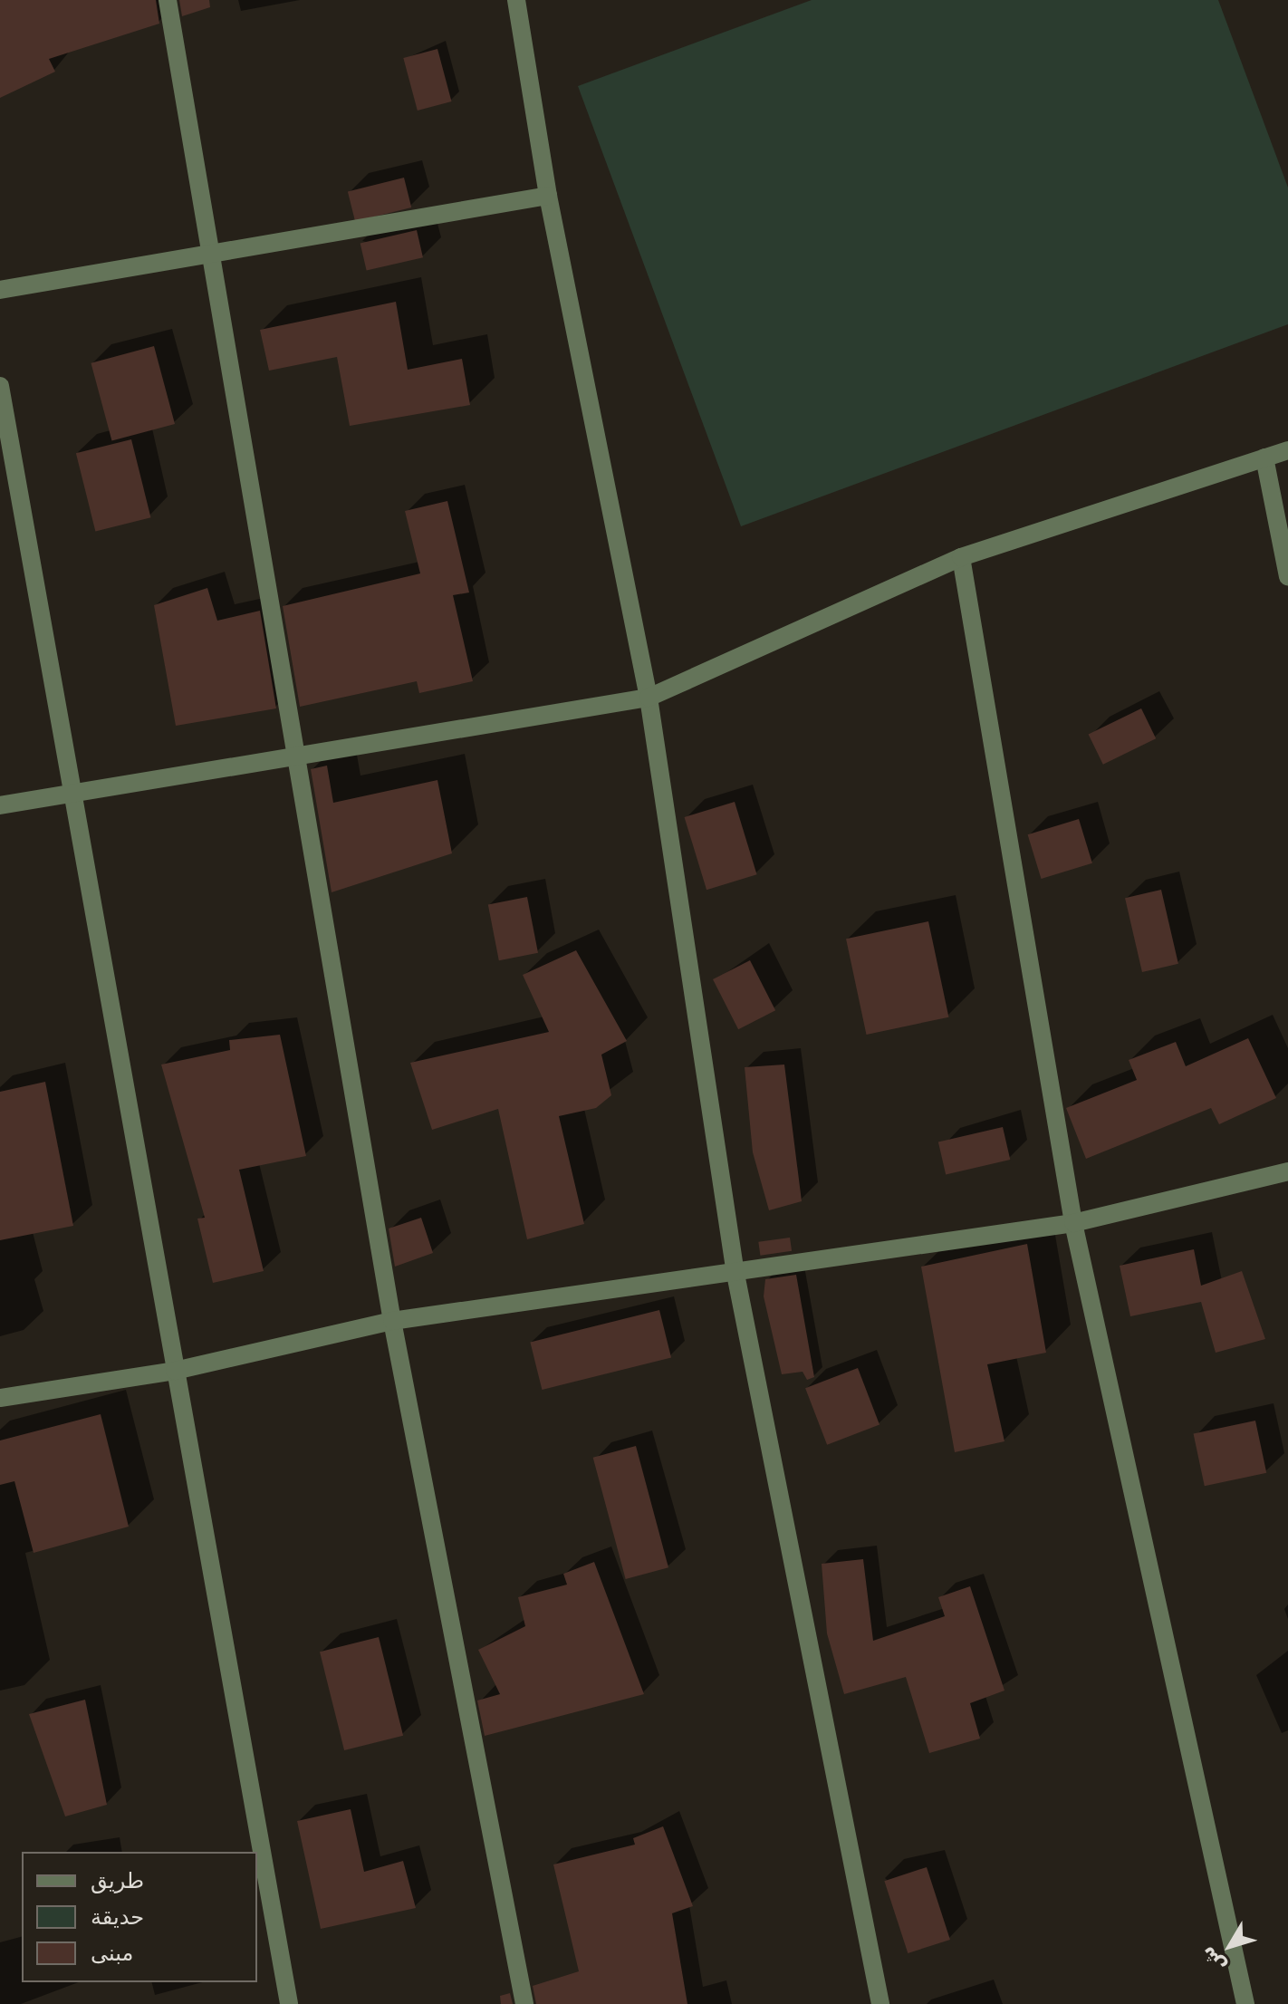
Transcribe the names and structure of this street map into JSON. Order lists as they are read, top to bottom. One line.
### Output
{"legend":["طريق","حديقة","مبنى"],"north":"bottom left"}
